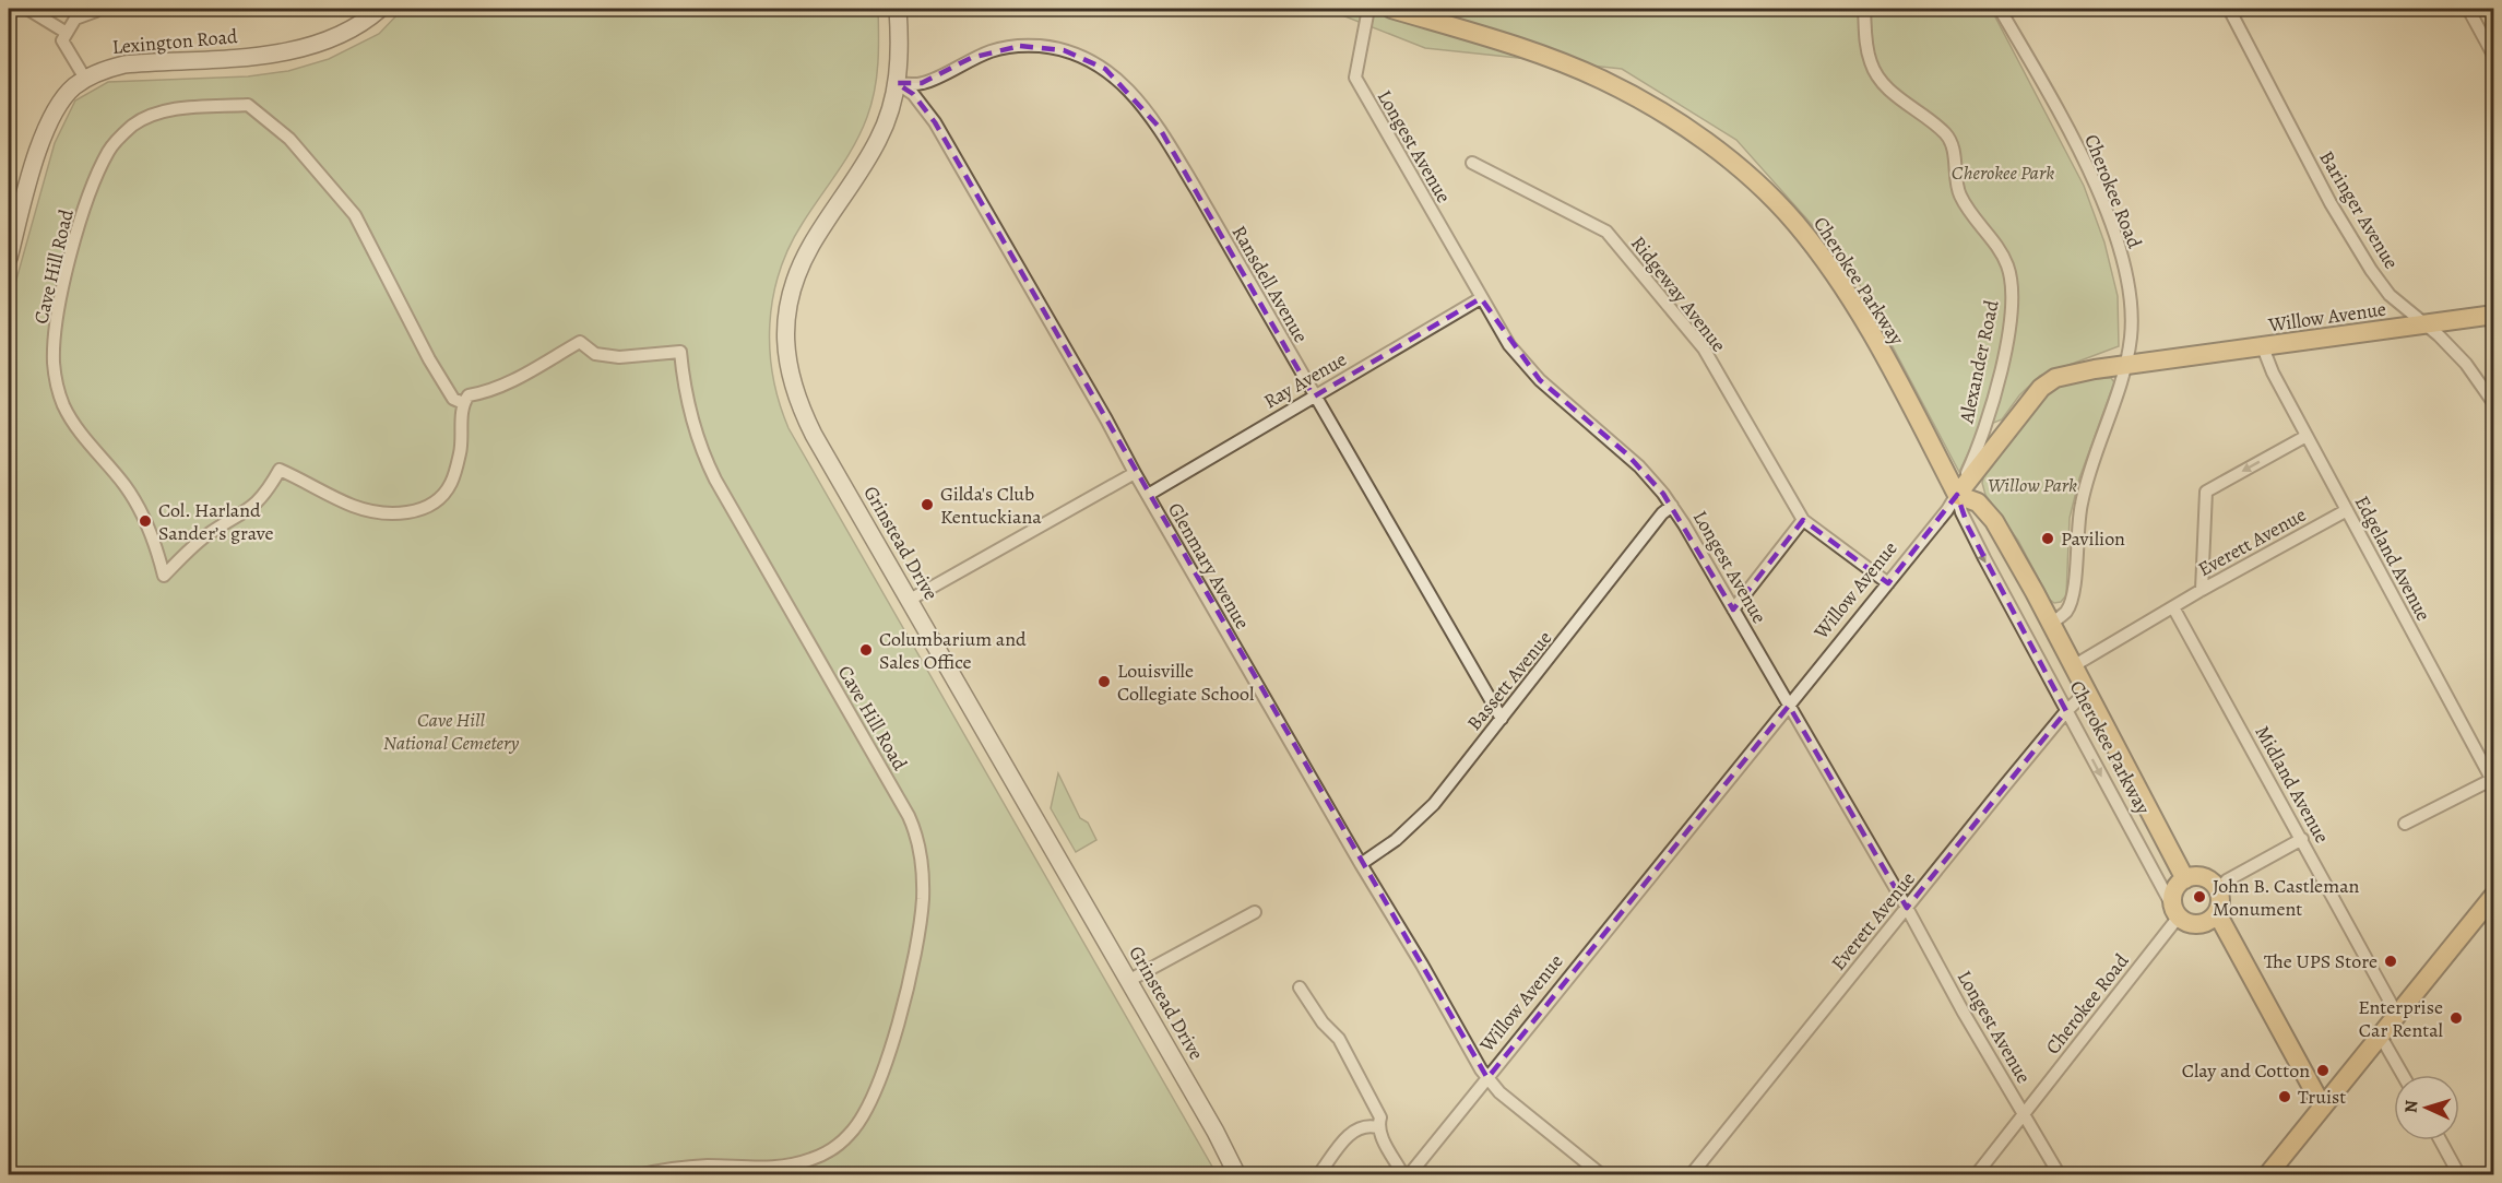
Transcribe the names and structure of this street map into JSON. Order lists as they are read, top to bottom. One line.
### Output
{"streets":{"main road":["Lexington Road","Cherokee Parkway","Willow Avenue","Grinstead Drive"],"street":["Longest Avenue","Cherokee Road","Baringer Avenue","Cave Hill Road","Ransdell Avenue","Ridgeway Avenue","Alexander Road","Ray Avenue","Everett Avenue","Edgeland Avenue","Glenmary Avenue","Bassett Avenue","Midland Avenue"]},"crossings":[["Longest Avenue","Cherokee Road"],["Longest Avenue","Willow Avenue"],["Longest Avenue","Ray Avenue"],["Longest Avenue","Everett Avenue"],["Longest Avenue","Bassett Avenue"],["Cherokee Road","Cherokee Parkway"],["Cherokee Road","Willow Avenue"],["Baringer Avenue","Willow Avenue"],["Cherokee Parkway","Willow Avenue"],["Cherokee Parkway","Alexander Road"],["Cherokee Parkway","Everett Avenue"],["Ransdell Avenue","Ray Avenue"],["Ransdell Avenue","Grinstead Drive"],["Ransdell Avenue","Glenmary Avenue"],["Ransdell Avenue","Bassett Avenue"],["Ridgeway Avenue","Willow Avenue"],["Willow Avenue","Alexander Road"],["Willow Avenue","Edgeland Avenue"],["Willow Avenue","Glenmary Avenue"],["Ray Avenue","Glenmary Avenue"],["Everett Avenue","Edgeland Avenue"],["Everett Avenue","Midland Avenue"],["Grinstead Drive","Glenmary Avenue"],["Glenmary Avenue","Bassett Avenue"]],"parks":["Cherokee Park","Willow Park","Cave Hill National Cemetery"],"places":["Gilda's Club Kentuckiana","Col. Harland Sander’s grave","Pavilion","Columbarium and Sales Office","Louisville Collegiate School","John B. Castleman Monument","The UPS Store","Enterprise Car Rental","Clay and Cotton","Truist"],"north":"left"}
